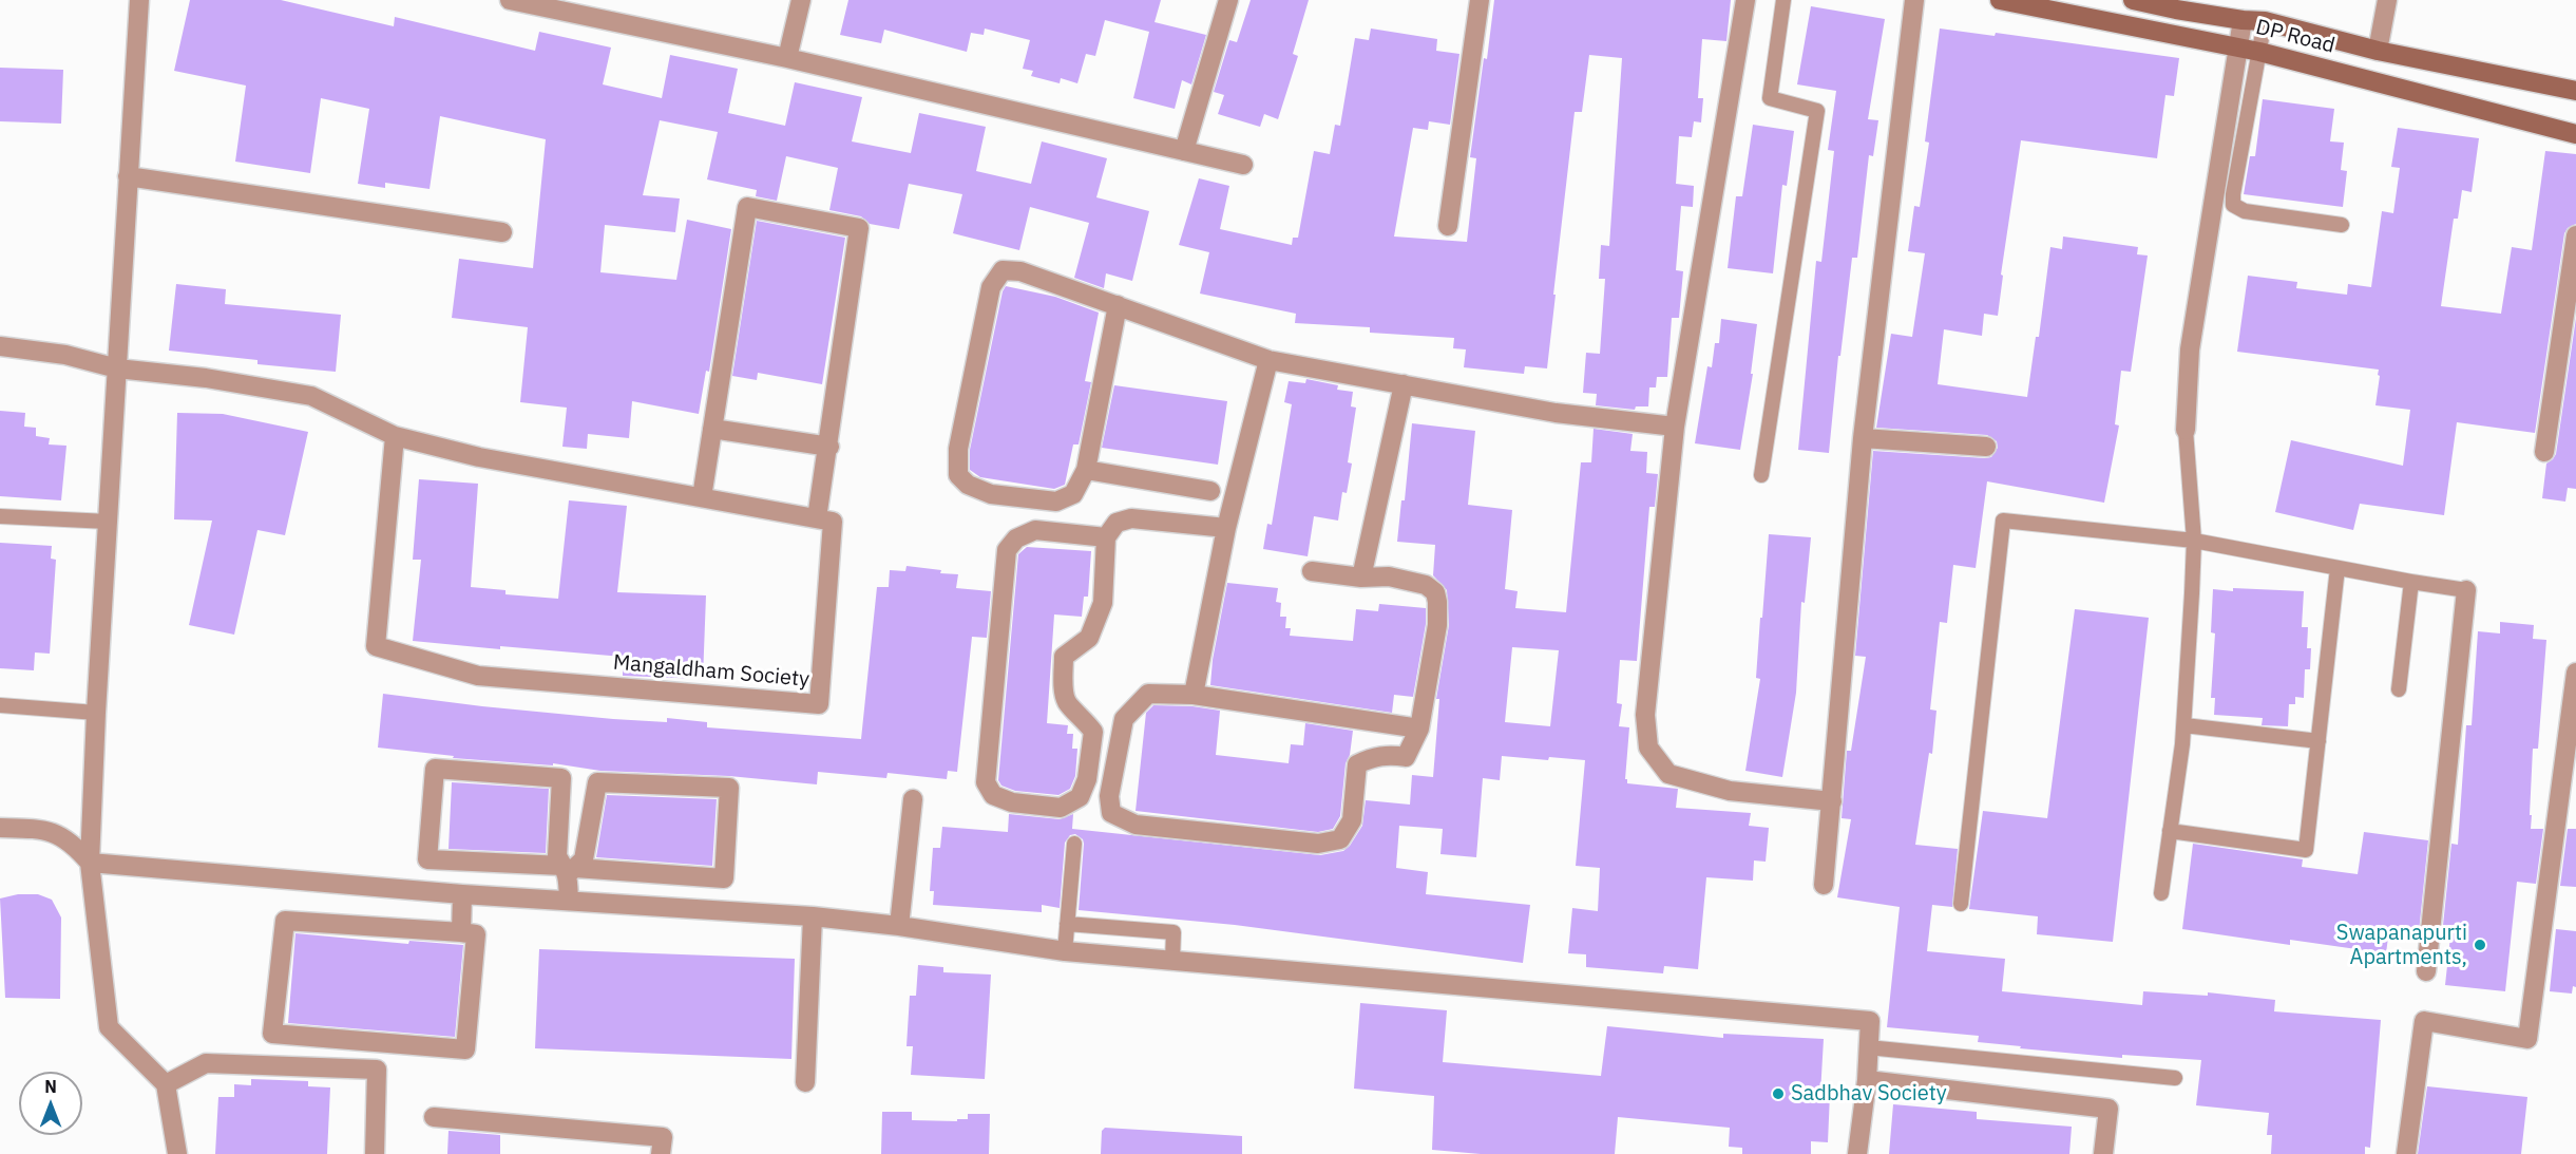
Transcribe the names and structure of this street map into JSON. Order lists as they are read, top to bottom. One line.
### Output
{"streets":{"main road":["DP Road"],"street":["Mangaldham Society"]},"places":["Swapanapurti Apartments,","Sadbhav Society"],"north":"top"}
